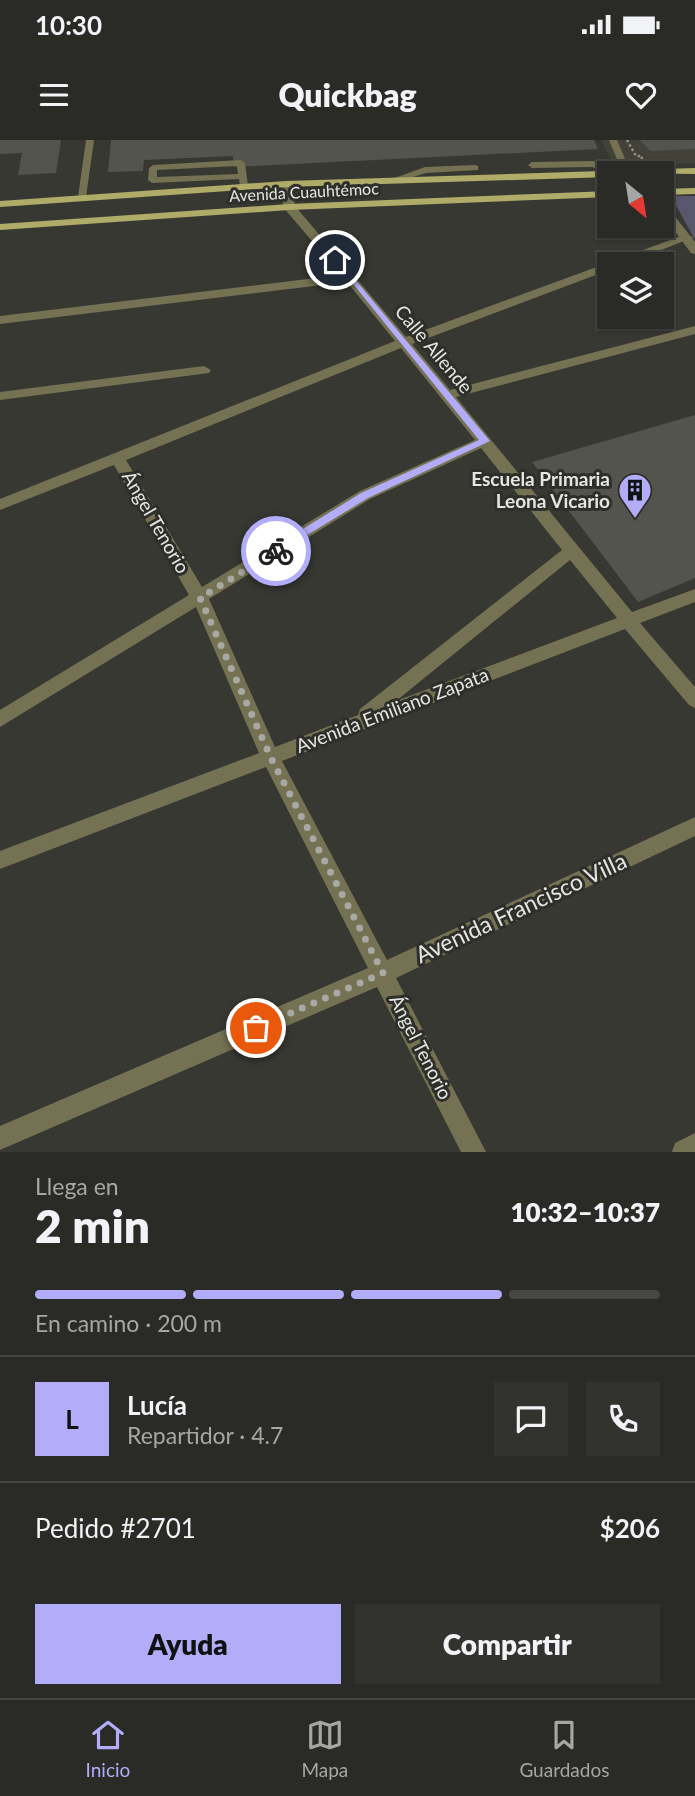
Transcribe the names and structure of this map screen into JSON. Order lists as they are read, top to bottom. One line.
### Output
{"streets":{"main road":["Avenida Cuauhtémoc"],"street":["Calle Allende","Ángel Tenorio","Avenida Emiliano Zapata","Avenida Francisco Villa"]},"crossings":[["Avenida Cuauhtémoc","Calle Allende"],["Calle Allende","Avenida Emiliano Zapata"],["Ángel Tenorio","Avenida Emiliano Zapata"],["Ángel Tenorio","Avenida Francisco Villa"]],"places":{"building":["Escuela Primaria Leona Vicario"]},"north":"bottom right","page":{"status":"10:30","header":"Quickbag","heading":["2 min","Llega en","10:32–10:37"],"panel":["Lucía","Repartidor · 4.7","Pedido #2701","$206"],"bar":"En camino · 200 m","round":"L","buttons":["Ayuda","Compartir"],"tabs":["Inicio","Mapa","Guardados"]}}
